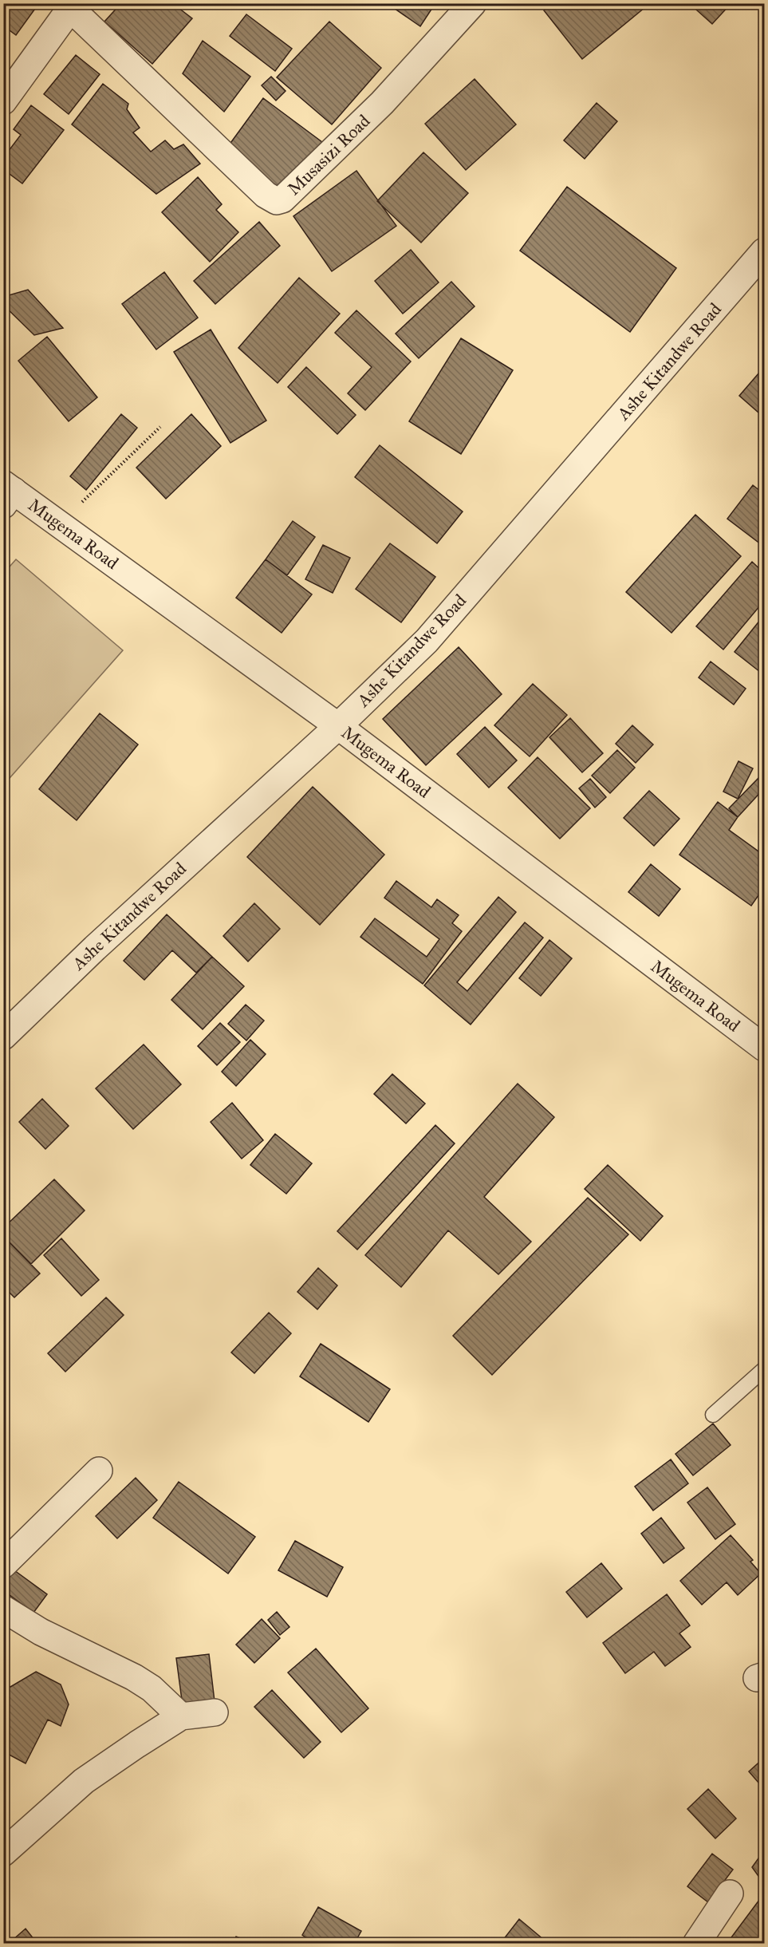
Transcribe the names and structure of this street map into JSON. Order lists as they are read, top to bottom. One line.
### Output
{"streets":{"street":["Musasizi Road","Ashe Kitandwe Road","Mugema Road"]},"crossings":[["Ashe Kitandwe Road","Mugema Road"]]}
